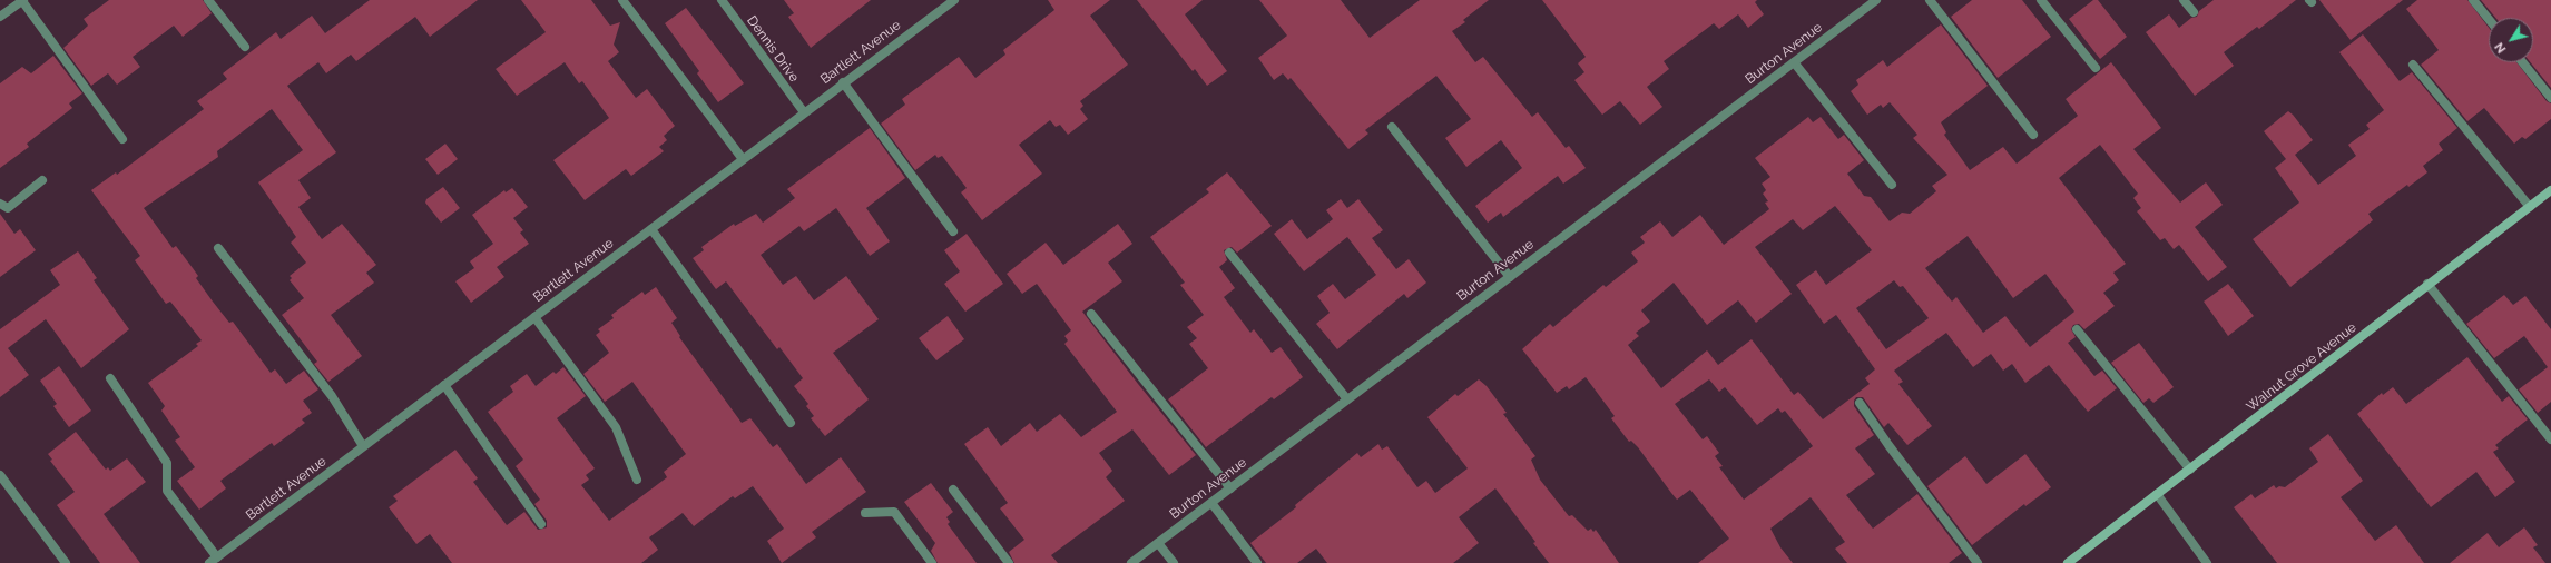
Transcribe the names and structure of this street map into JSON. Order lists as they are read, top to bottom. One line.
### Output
{"streets":{"main road":["Walnut Grove Avenue"],"street":["Dennis Drive","Bartlett Avenue","Burton Avenue"]},"crossings":[["Dennis Drive","Bartlett Avenue"]],"north":"bottom left"}
